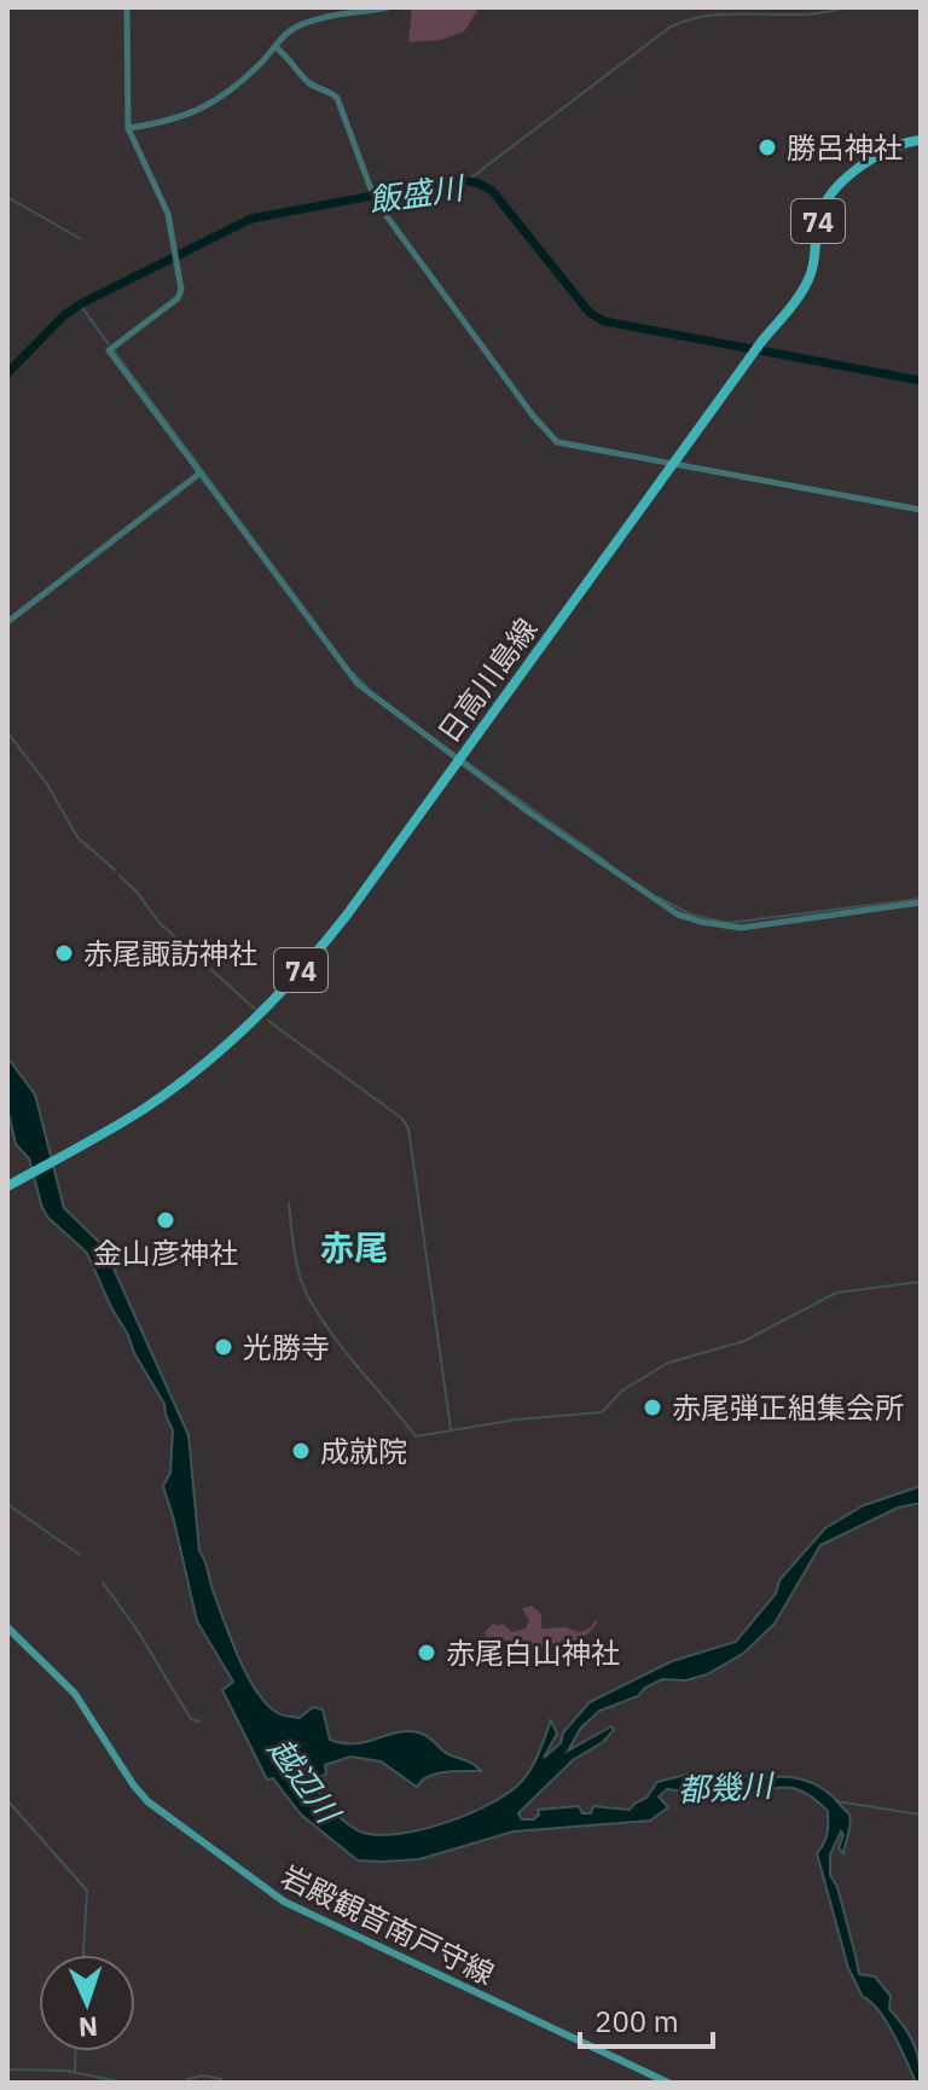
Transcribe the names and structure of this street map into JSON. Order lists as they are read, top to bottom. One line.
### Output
{"streets":{"main road":["74","日高川島線","岩殿観音南戸守線"]},"districts":["赤尾"],"water":["飯盛川","越辺川","都幾川"],"places":["勝呂神社","赤尾諏訪神社","金山彦神社","光勝寺","赤尾弾正組集会所","成就院","赤尾白山神社"],"scale_bar":"200 m","north":"bottom"}
